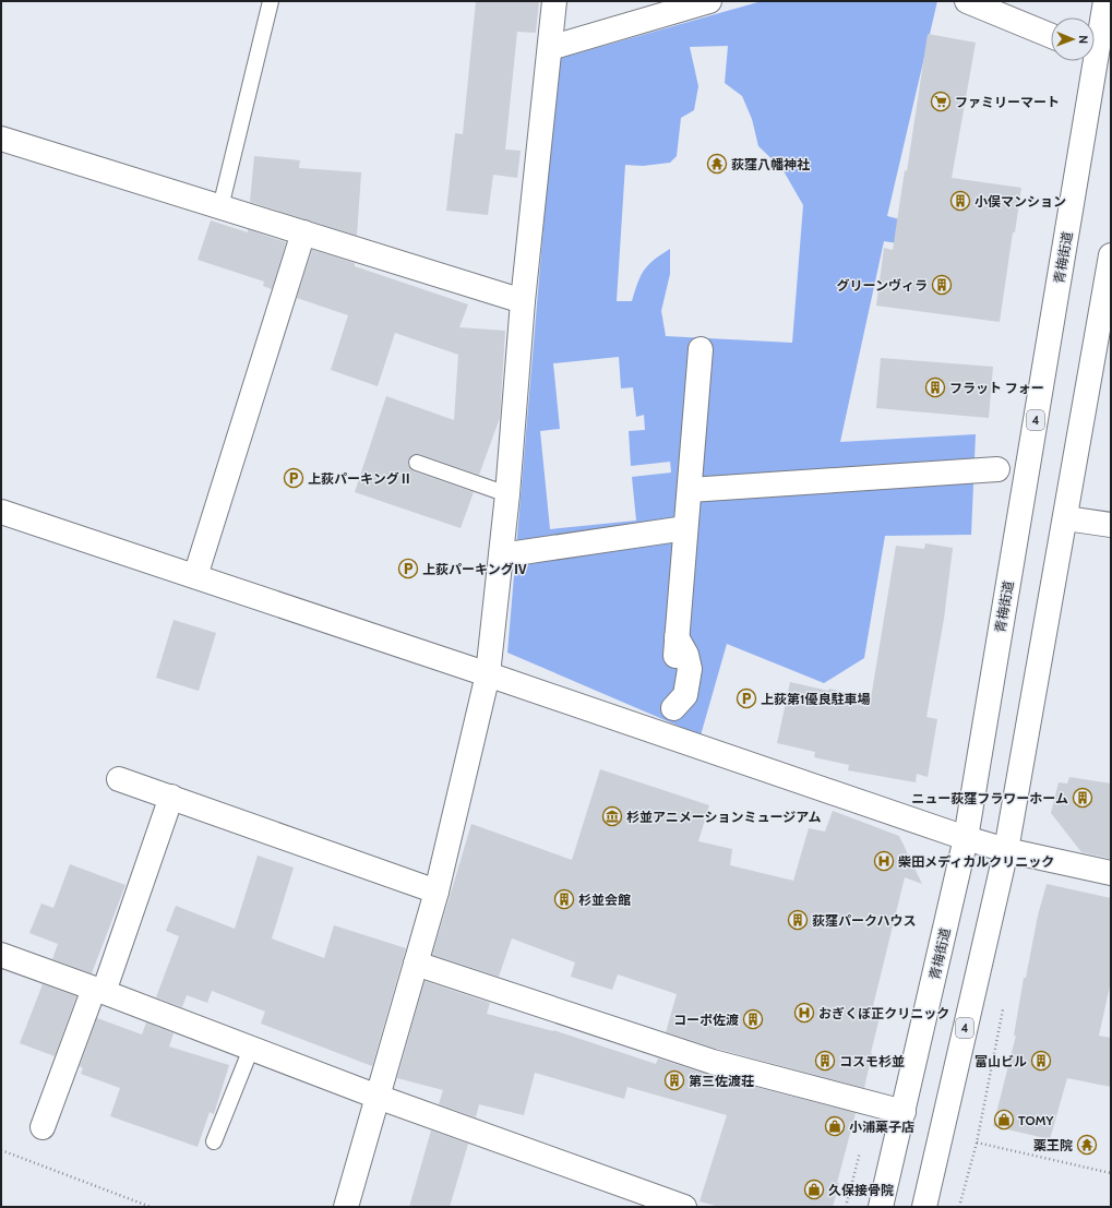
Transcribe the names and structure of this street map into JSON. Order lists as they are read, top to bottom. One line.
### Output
{"streets":{"street":["青梅街道","4"]},"places":{"supermarket":["ファミリーマート"],"temple":["荻窪八幡神社","薬王院"],"building":["小俣マンション","グリーンヴィラ","フラット フォー","ニュー荻窪フラワーホーム","杉並会館","荻窪パークハウス","コーポ佐渡","コスモ杉並","富山ビル","第三佐渡荘"],"parking":["上荻パーキングⅡ","上荻パーキングⅣ","上荻第1優良駐車場"],"museum":["杉並アニメーションミュージアム"],"hospital":["柴田メディカルクリニック","おぎくぼ正クリニック"],"shop":["TOMY","小浦菓子店","久保接骨院"]},"north":"right"}
